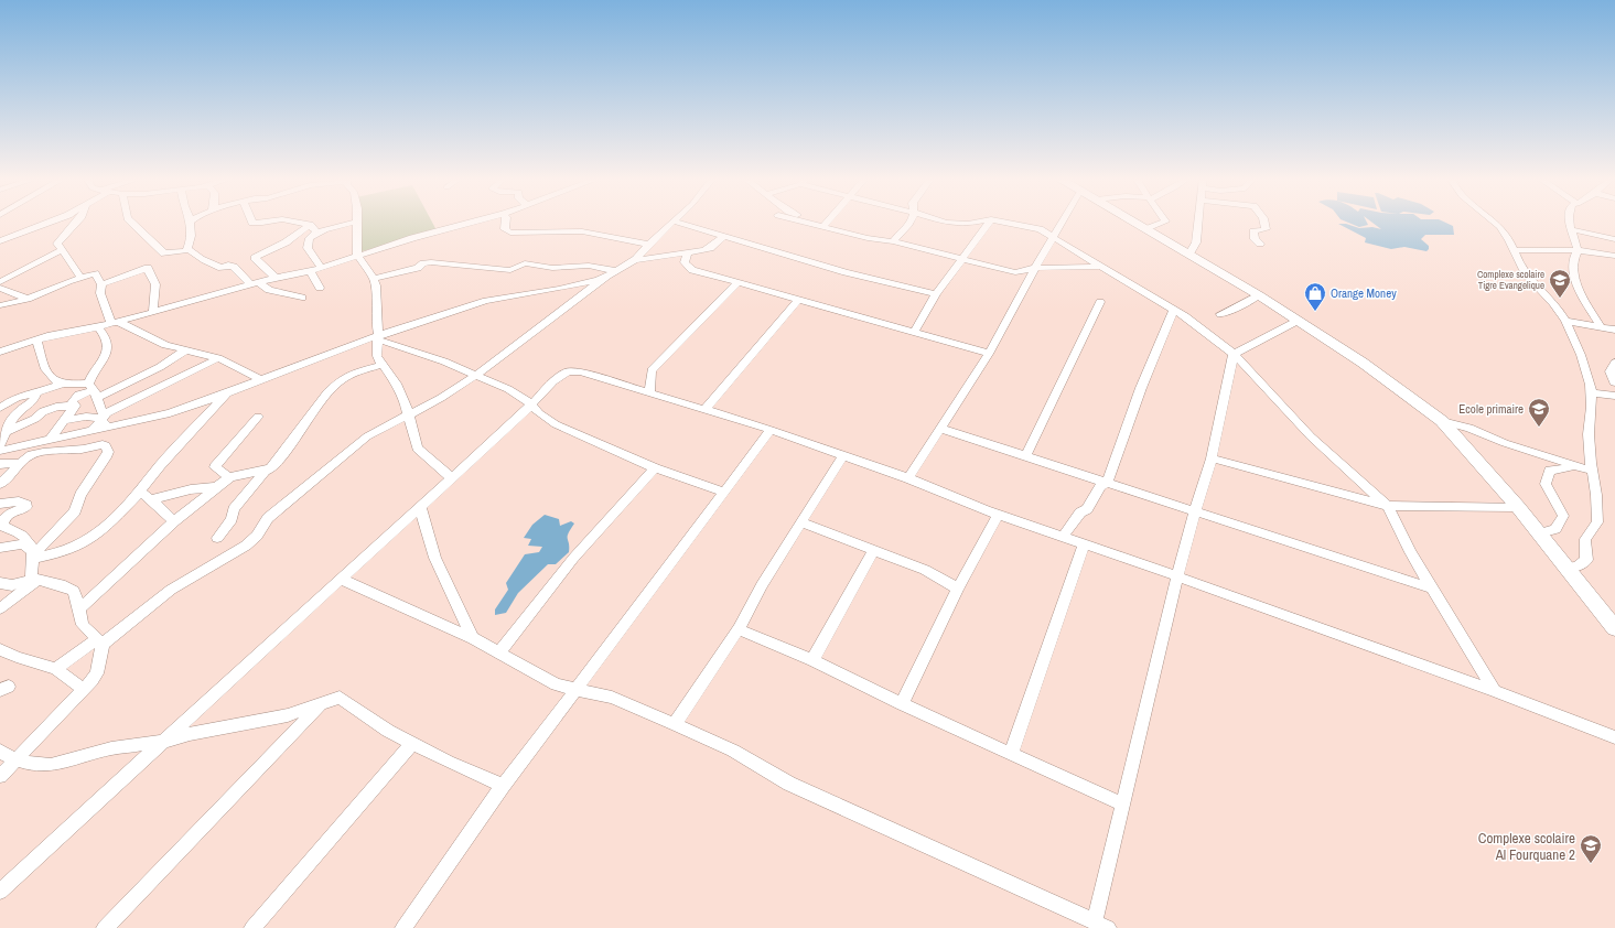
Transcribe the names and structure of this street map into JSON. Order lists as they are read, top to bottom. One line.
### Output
{"places":{"school or university":["Complexe scolaire Tigre Evangelique","Ecole primaire","Complexe scolaire Al Fourquane 2"],"shop":["Orange Money"]}}
